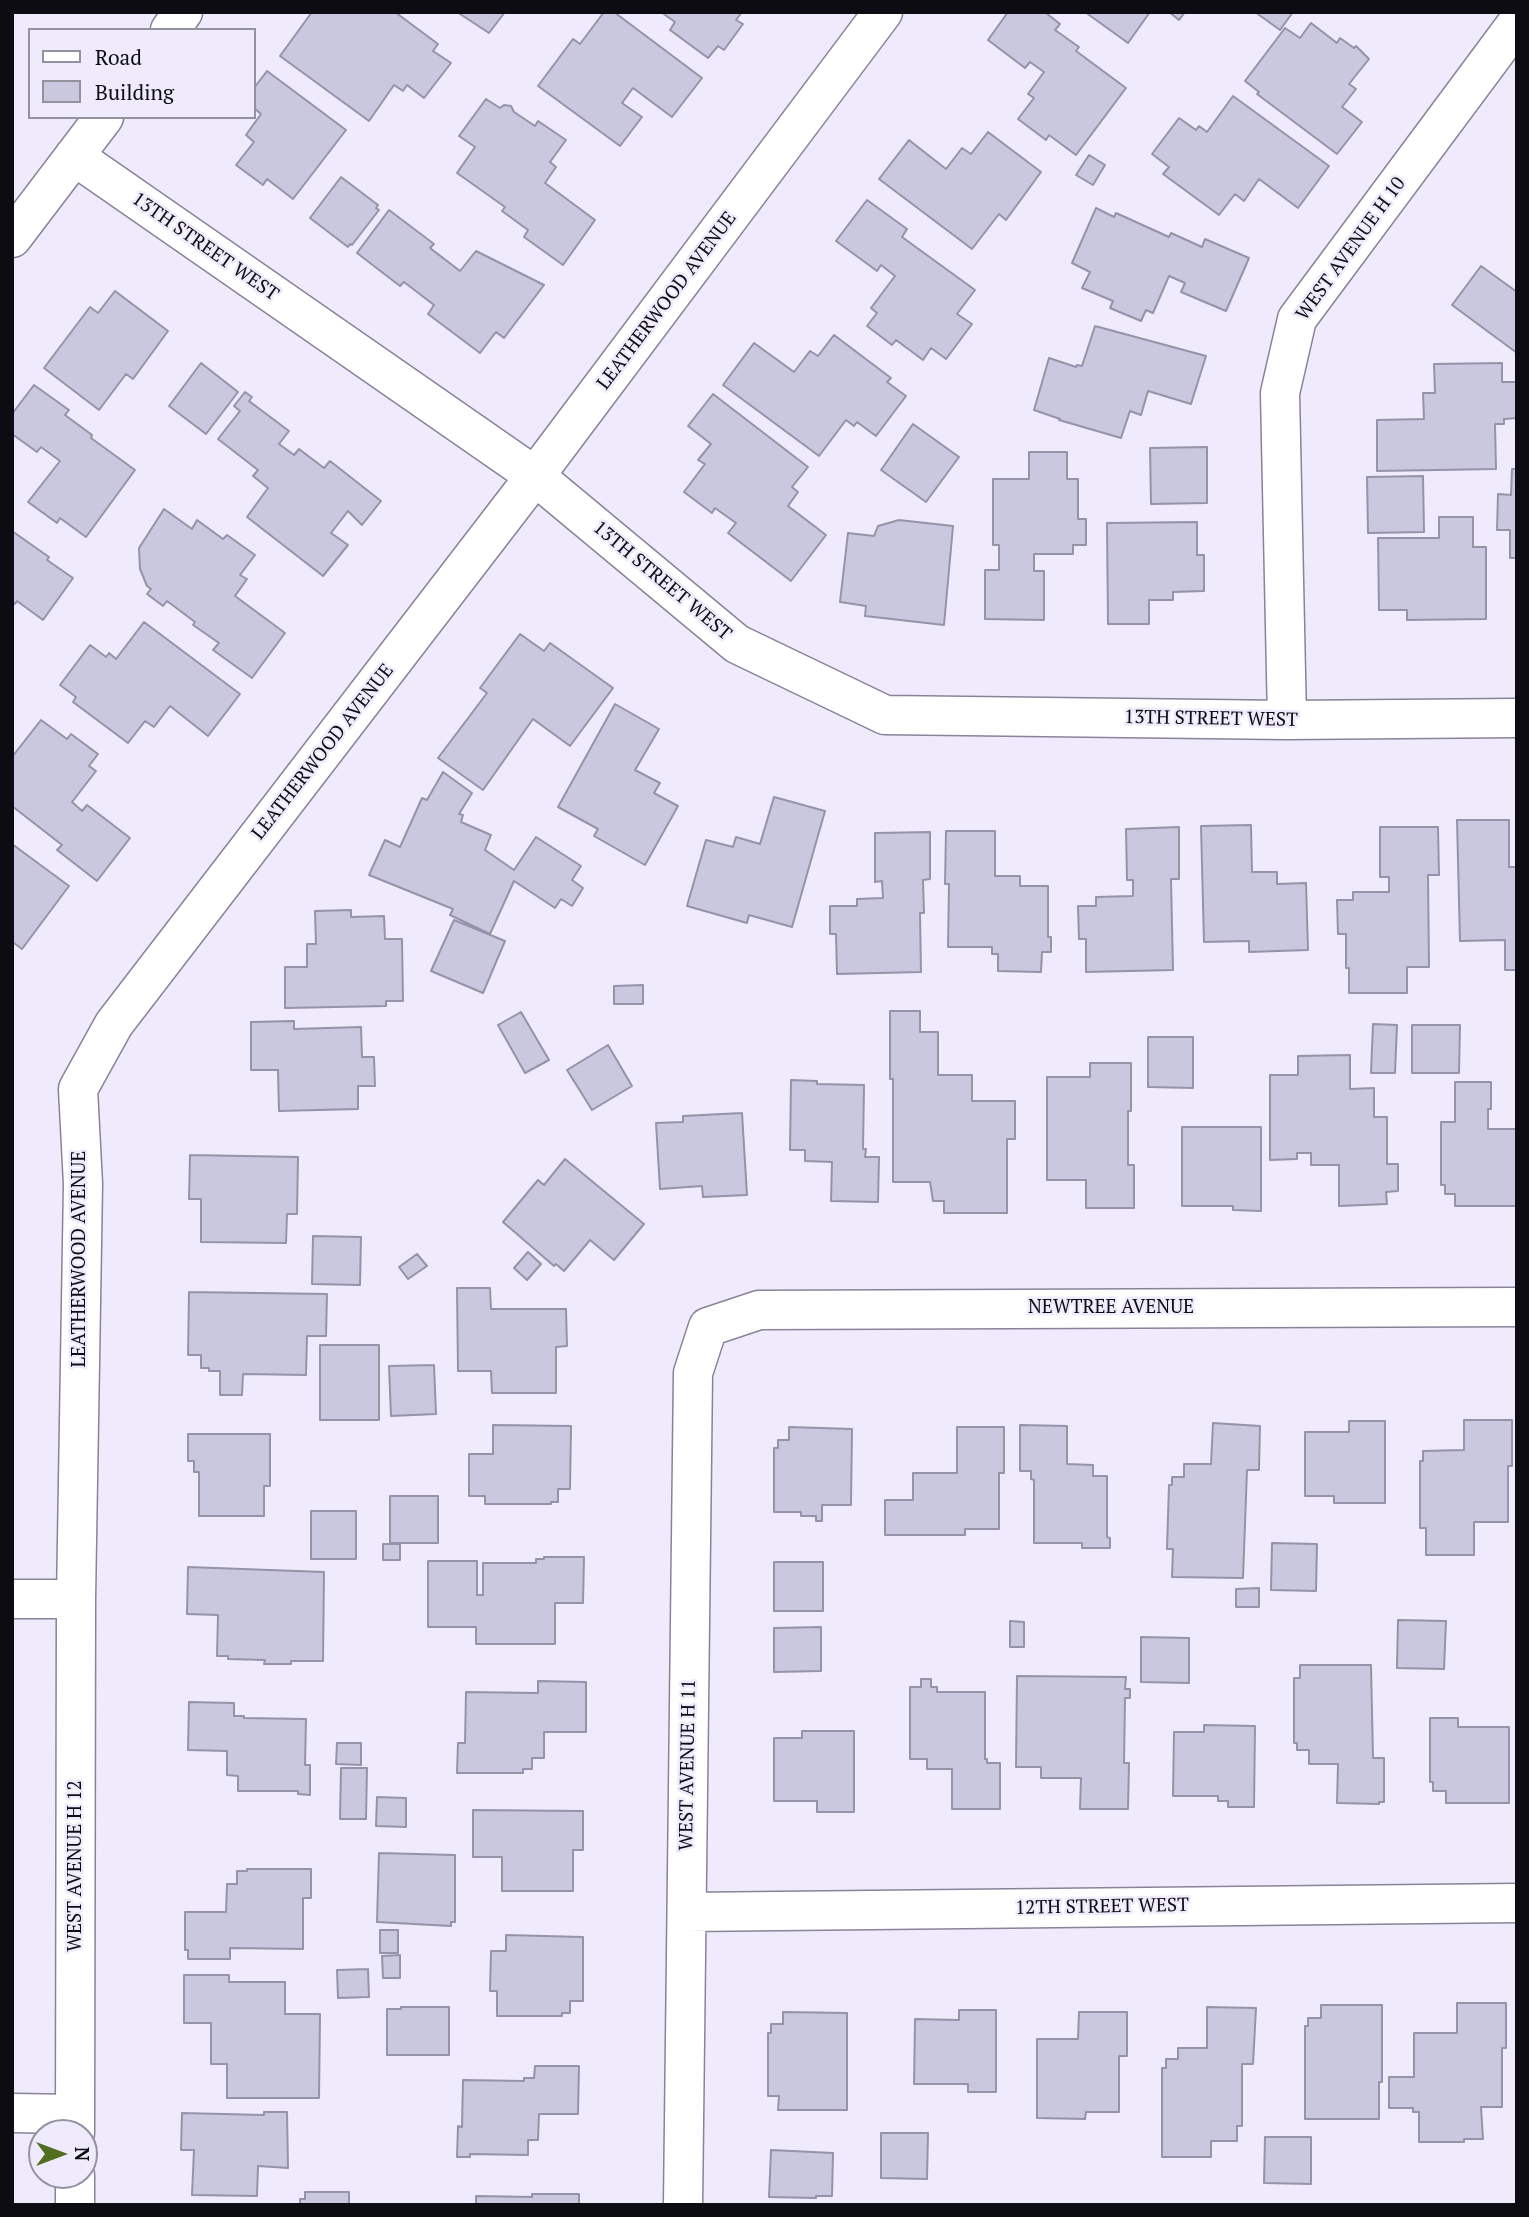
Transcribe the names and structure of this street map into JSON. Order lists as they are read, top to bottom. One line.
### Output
{"streets":{"street":["13TH STREET WEST","WEST AVENUE H 10","LEATHERWOOD AVENUE","NEWTREE AVENUE","WEST AVENUE H 11","WEST AVENUE H 12","12TH STREET WEST"]},"crossings":[["13TH STREET WEST","WEST AVENUE H 10"],["13TH STREET WEST","LEATHERWOOD AVENUE"],["LEATHERWOOD AVENUE","WEST AVENUE H 12"],["NEWTREE AVENUE","WEST AVENUE H 11"],["WEST AVENUE H 11","12TH STREET WEST"]],"legend":["Road","Building"],"north":"right"}
